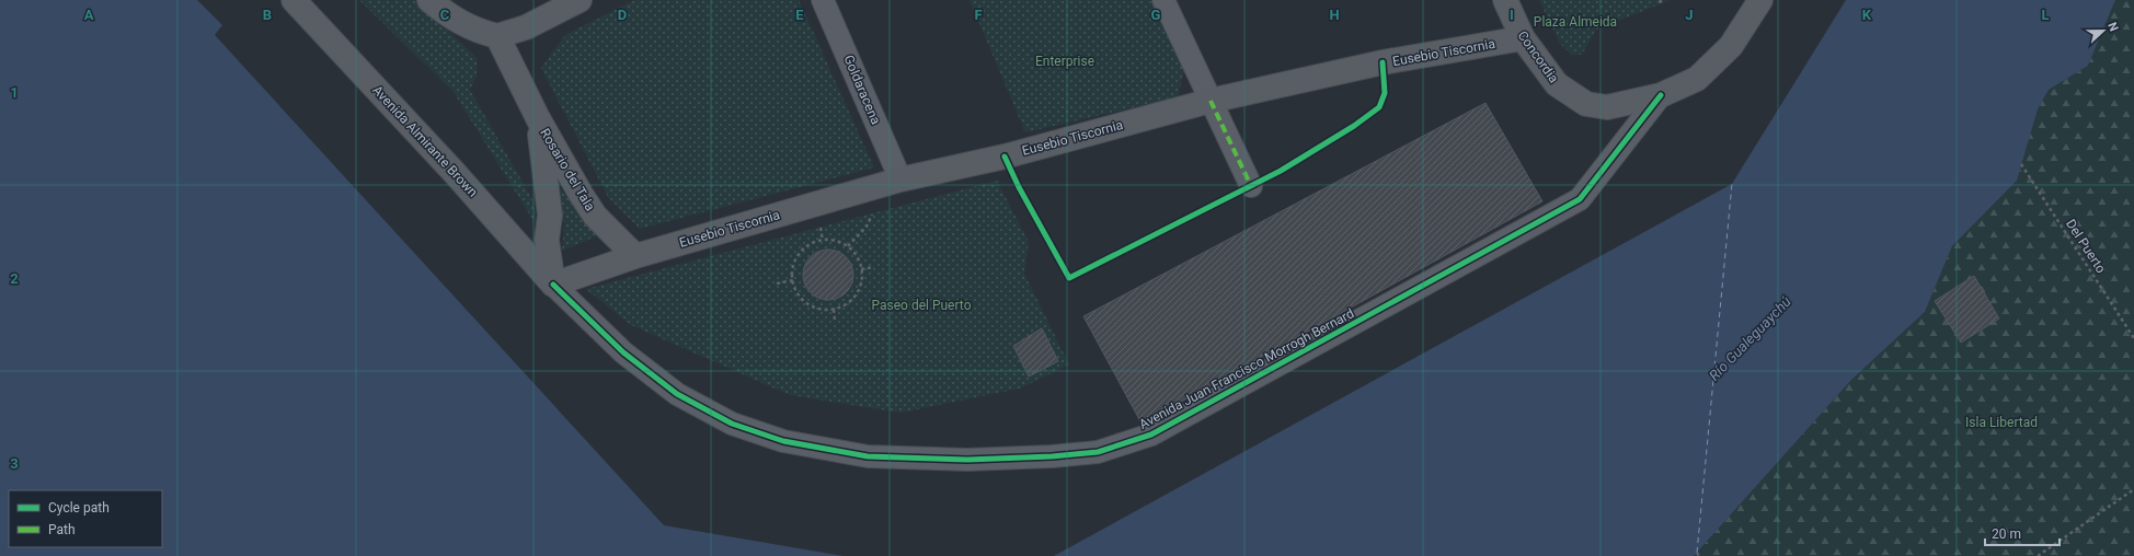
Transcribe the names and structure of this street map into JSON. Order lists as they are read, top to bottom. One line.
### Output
{"streets":{"main road":["Eusebio Tiscornia","Concordia","Avenida Almirante Brown","Rosario del Tala"],"street":["Goldaracena","Avenida Juan Francisco Morrogh Bernard"],"path":["Del Puerto"]},"crossings":[["Eusebio Tiscornia","Concordia"],["Eusebio Tiscornia","Goldaracena"],["Eusebio Tiscornia","Avenida Almirante Brown"],["Eusebio Tiscornia","Rosario del Tala"],["Eusebio Tiscornia","Avenida Juan Francisco Morrogh Bernard"],["Concordia","Avenida Juan Francisco Morrogh Bernard"],["Avenida Almirante Brown","Rosario del Tala"],["Avenida Almirante Brown","Avenida Juan Francisco Morrogh Bernard"],["Rosario del Tala","Avenida Juan Francisco Morrogh Bernard"]],"water":["Río Gualeguaychú"],"parks":["Plaza Almeida","Enterprise","Paseo del Puerto","Isla Libertad"],"legend":["Cycle path","Path"],"scale_bar":"20 m","north":"right","grid":{"columns":["A","B","C","D","E","F","G","H","I","J","K","L"],"rows":["1","2","3"]}}
